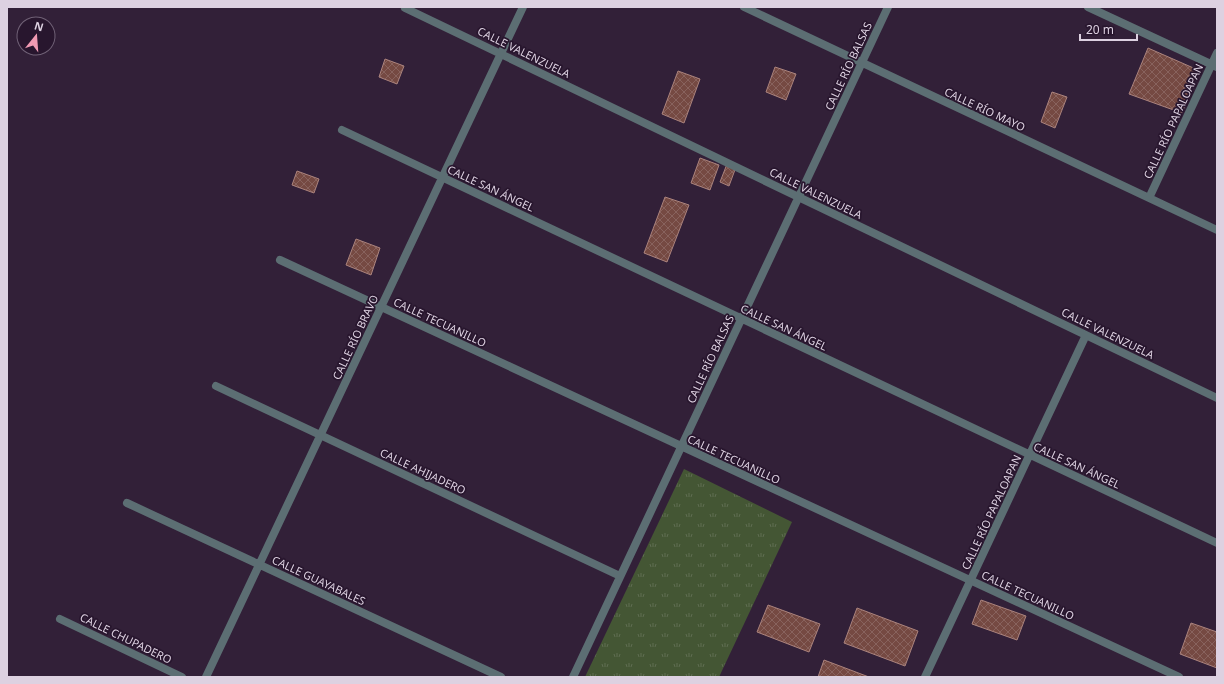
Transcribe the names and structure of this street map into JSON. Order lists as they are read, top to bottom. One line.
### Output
{"streets":{"street":["CALLE VALENZUELA","CALLE RÍO BALSAS","CALLE RÍO MAYO","CALLE RÍO PAPALOAPAN","CALLE SAN ÁNGEL","CALLE TECUANILLO","CALLE RÍO BRAVO","CALLE AHIJADERO","CALLE GUAYABALES","CALLE CHUPADERO"]},"crossings":[["CALLE VALENZUELA","CALLE RÍO BALSAS"],["CALLE VALENZUELA","CALLE RÍO PAPALOAPAN"],["CALLE VALENZUELA","CALLE RÍO BRAVO"],["CALLE RÍO BALSAS","CALLE RÍO MAYO"],["CALLE RÍO BALSAS","CALLE SAN ÁNGEL"],["CALLE RÍO BALSAS","CALLE TECUANILLO"],["CALLE RÍO BALSAS","CALLE AHIJADERO"],["CALLE RÍO MAYO","CALLE RÍO PAPALOAPAN"],["CALLE RÍO PAPALOAPAN","CALLE SAN ÁNGEL"],["CALLE RÍO PAPALOAPAN","CALLE TECUANILLO"],["CALLE SAN ÁNGEL","CALLE RÍO BRAVO"],["CALLE TECUANILLO","CALLE RÍO BRAVO"],["CALLE RÍO BRAVO","CALLE AHIJADERO"],["CALLE RÍO BRAVO","CALLE GUAYABALES"]],"scale_bar":"20 m","north":"top"}
